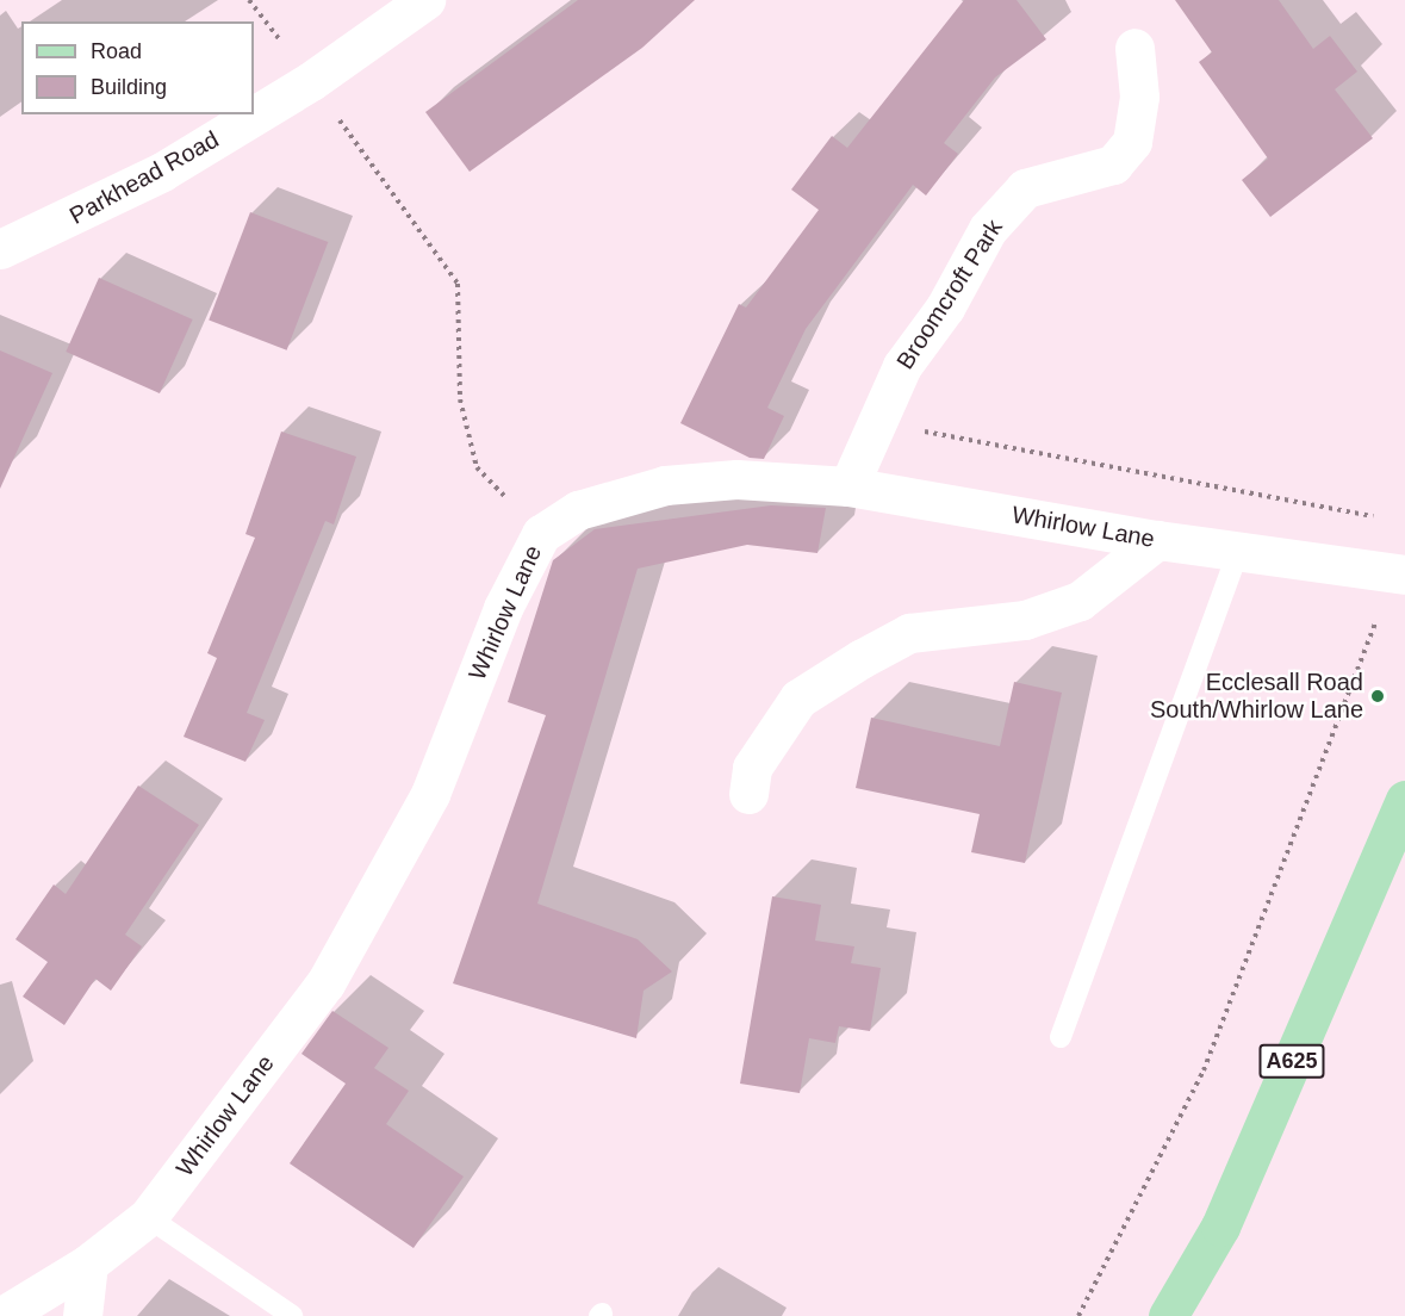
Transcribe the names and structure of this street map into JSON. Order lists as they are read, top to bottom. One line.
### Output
{"streets":{"main road":["A625"],"street":["Parkhead Road","Broomcroft Park","Whirlow Lane"]},"crossings":[["Broomcroft Park","Whirlow Lane"]],"places":["Ecclesall Road South/Whirlow Lane"],"legend":["Road","Building"]}
